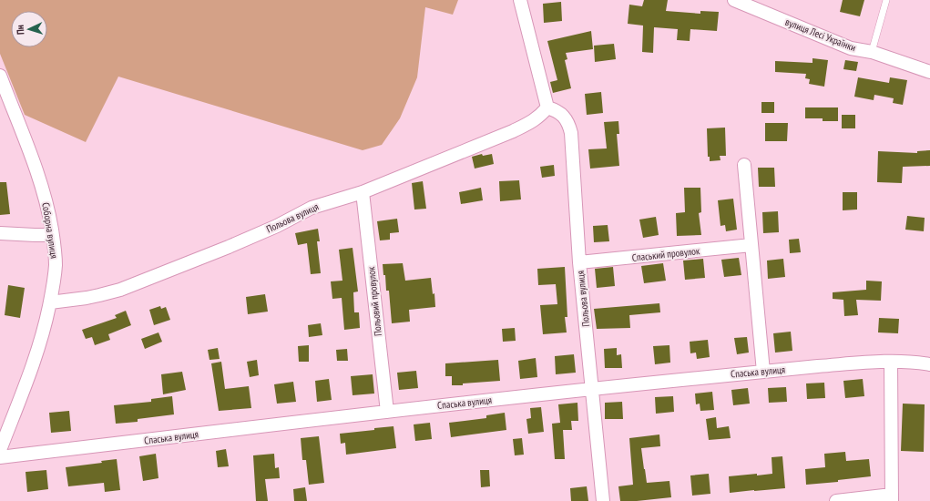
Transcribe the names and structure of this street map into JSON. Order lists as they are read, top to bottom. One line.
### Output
{"streets":{"street":["вулиця Лесі Українки","Польова вулиця","Соборна вулиця","Спаський провулок","Польовий провулок","Спаська вулиця"]},"crossings":[["Польова вулиця","Соборна вулиця"],["Польова вулиця","Спаський провулок"],["Польова вулиця","Польовий провулок"],["Польова вулиця","Спаська вулиця"],["Польовий провулок","Спаська вулиця"]],"north":"left"}
